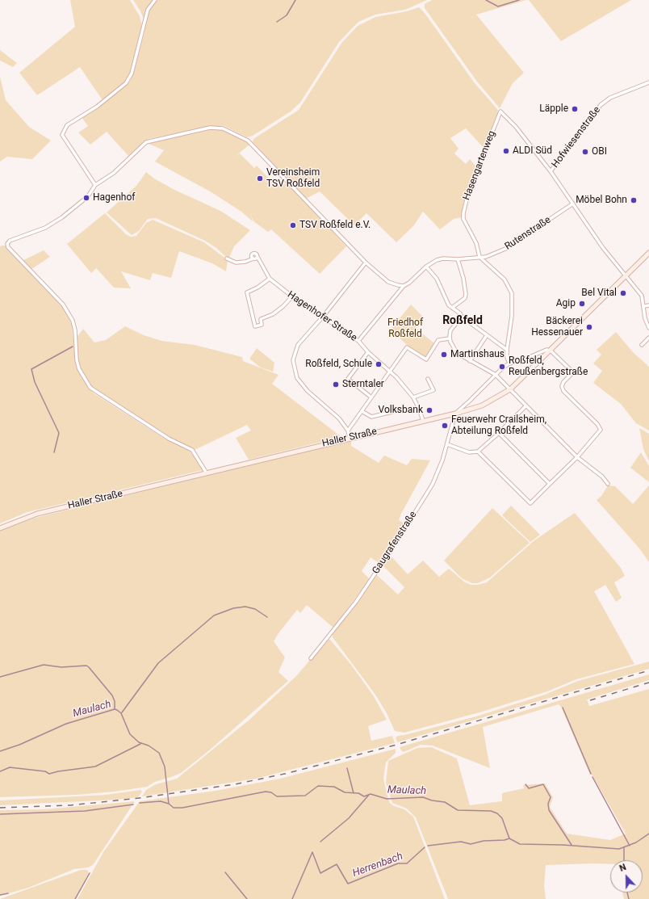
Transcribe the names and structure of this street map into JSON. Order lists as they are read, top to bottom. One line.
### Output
{"streets":{"main road":["Haller Straße"],"street":["Hofwiesenstraße","Hasengartenweg","Rutenstraße","Hagenhofer Straße","Gaugrafenstraße"]},"crossings":[["Hofwiesenstraße","Hasengartenweg"],["Hofwiesenstraße","Rutenstraße"],["Hofwiesenstraße","Haller Straße"],["Hasengartenweg","Rutenstraße"],["Rutenstraße","Hagenhofer Straße"],["Hagenhofer Straße","Haller Straße"],["Haller Straße","Gaugrafenstraße"]],"districts":["Roßfeld"],"water":["Maulach","Herrenbach"],"parks":["Friedhof Roßfeld"],"places":["Läpple","ALDI Süd","OBI","Vereinsheim TSV Roßfeld","Hagenhof","Möbel Bohn","TSV Roßfeld e.V.","Bel Vital","Agip","Bäckerei Hessenauer","Martinshaus","Roßfeld, Schule","Roßfeld, Reußenbergstraße","Sterntaler","Volksbank","Feuerwehr Crailsheim, Abteilung Roßfeld"],"north":"top"}
